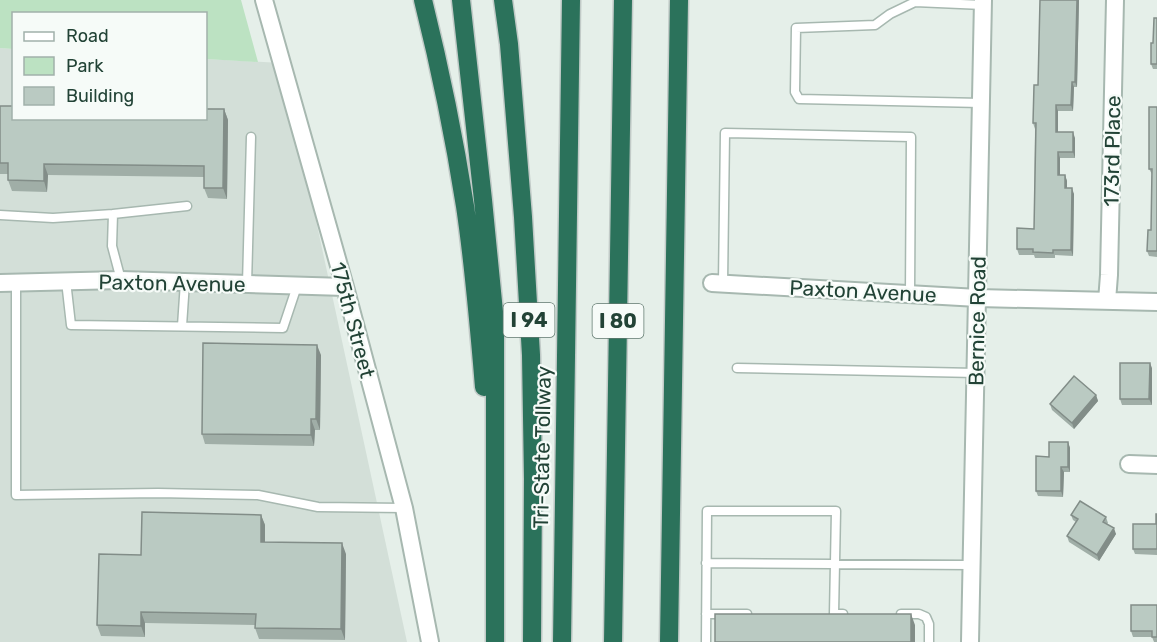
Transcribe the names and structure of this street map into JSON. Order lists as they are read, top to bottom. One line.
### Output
{"streets":{"highway":["I 94","I 80","Tri-State Tollway"],"street":["173rd Place","Paxton Avenue","175th Street","Bernice Road"]},"crossings":[["173rd Place","Paxton Avenue"],["Paxton Avenue","175th Street"],["Paxton Avenue","Bernice Road"]],"legend":["Road","Park","Building"]}
